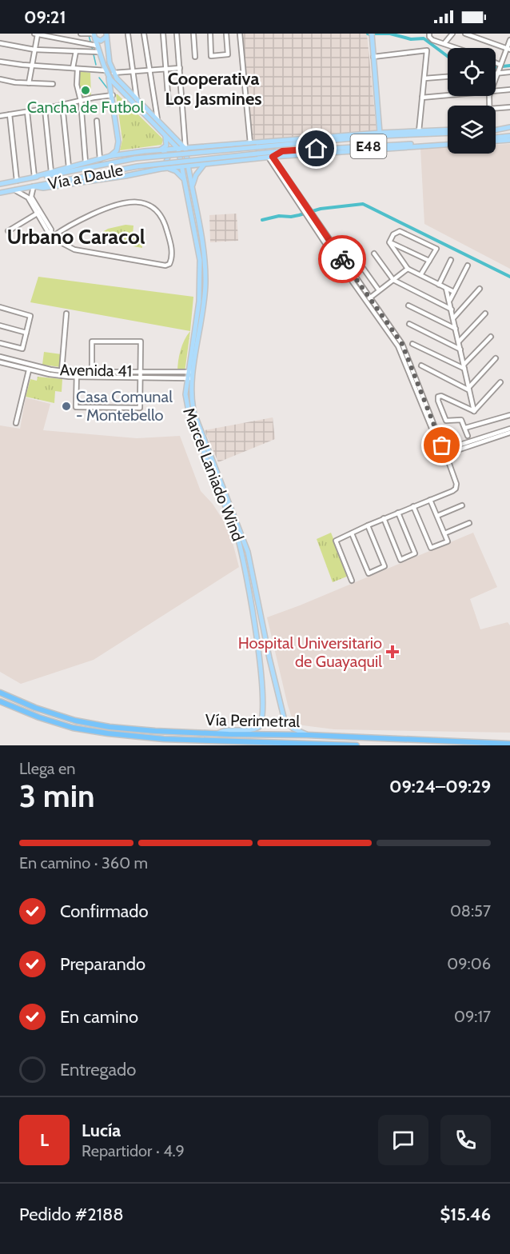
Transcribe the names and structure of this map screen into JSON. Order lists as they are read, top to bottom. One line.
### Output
{"streets":{"highway":["Vía Perimetral"],"main road":["E48","Vía a Daule","Marcel Laniado Wind"],"street":["Avenida 41"]},"crossings":[["E48","Vía a Daule"],["E48","Marcel Laniado Wind"],["Avenida 41","Marcel Laniado Wind"],["Marcel Laniado Wind","Vía Perimetral"]],"districts":["Cooperativa Los Jasmines","Urbano Caracol"],"places":{"other":["Cancha de Futbol","Casa Comunal - Montebello"],"health":["Hospital Universitario de Guayaquil"]},"page":{"status":"09:21","heading":["3 min","Llega en","09:24–09:29"],"panel":["Lucía","Repartidor · 4.9","Pedido #2188","$15.46"],"bar":"En camino · 360 m","list":[["Confirmado","08:57"],["Preparando","09:06"],["En camino","09:17"],"Entregado"],"round":"L"}}
